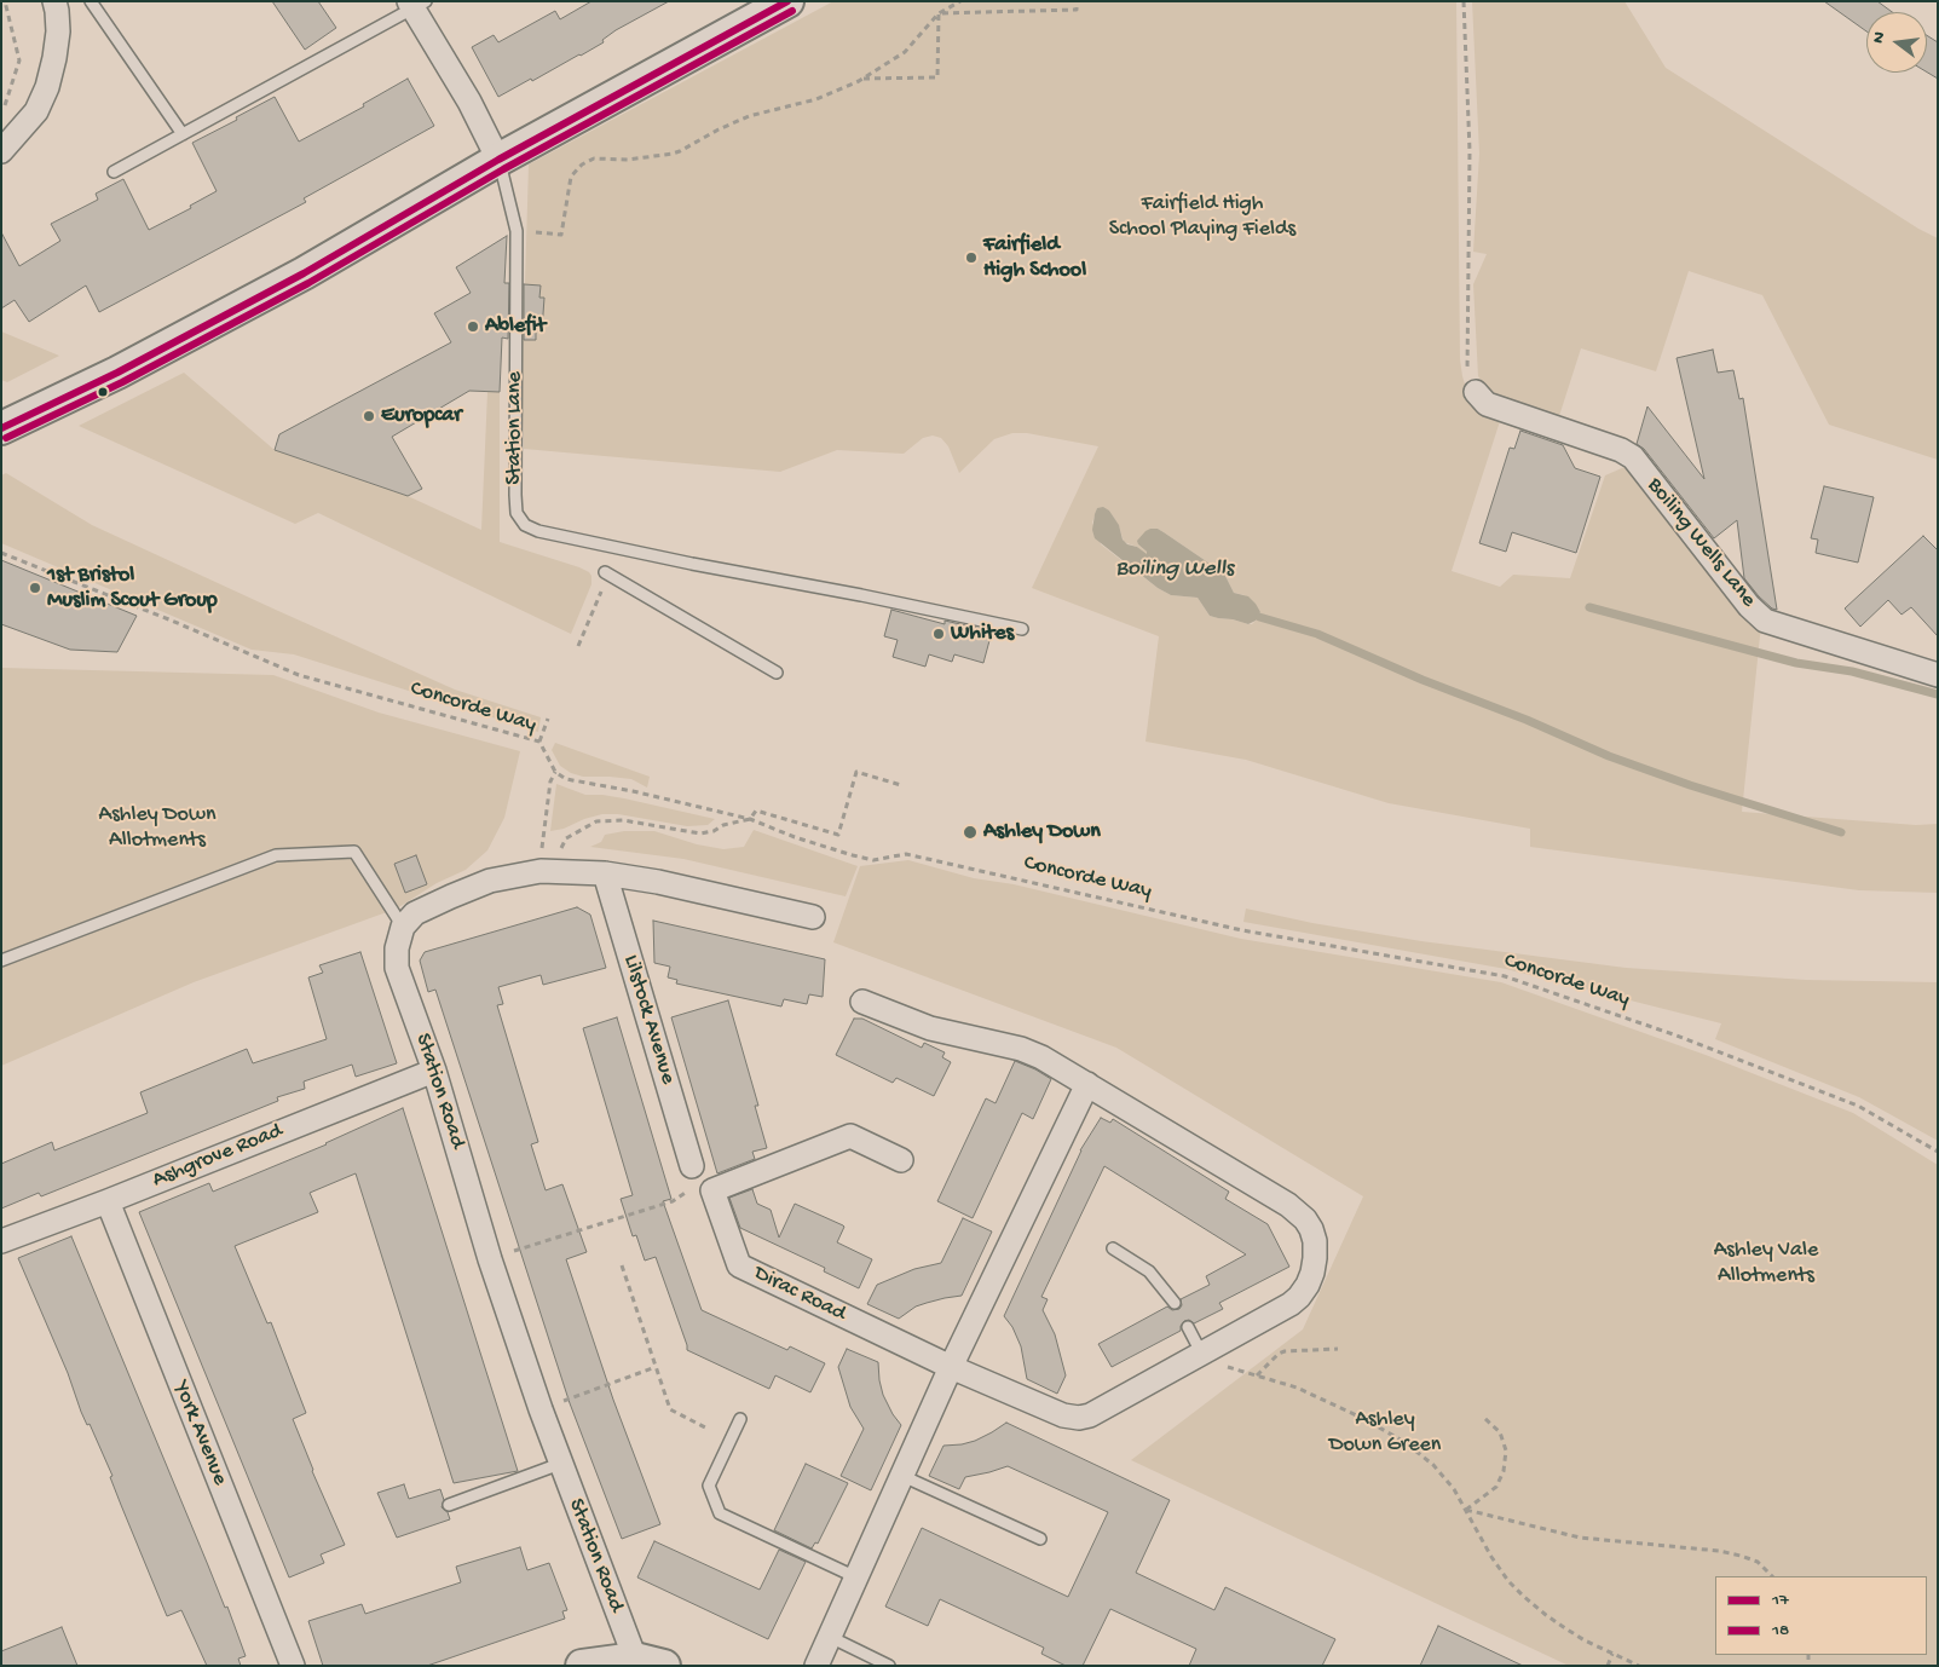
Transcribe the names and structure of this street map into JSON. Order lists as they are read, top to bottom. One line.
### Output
{"streets":{"street":["Boiling Wells Lane","Lilstock Avenue","Station Road","Ashgrove Road","Dirac Road","York Avenue"],"lane":["Station Lane"],"path":["Concorde Way"]},"crossings":[["Station Road","Ashgrove Road"],["Ashgrove Road","York Avenue"]],"water":["Boiling Wells"],"parks":["Fairfield High School Playing Fields","Ashley Down Allotments","Ashley Vale Allotments","Ashley Down Green"],"places":["Fairfield High School","Ablefit","Europcar","1st Bristol Muslim Scout Group","Whites","Ashley Down"],"lines":["transit line 17","transit line 18"],"legend":["17","18"],"north":"left"}
